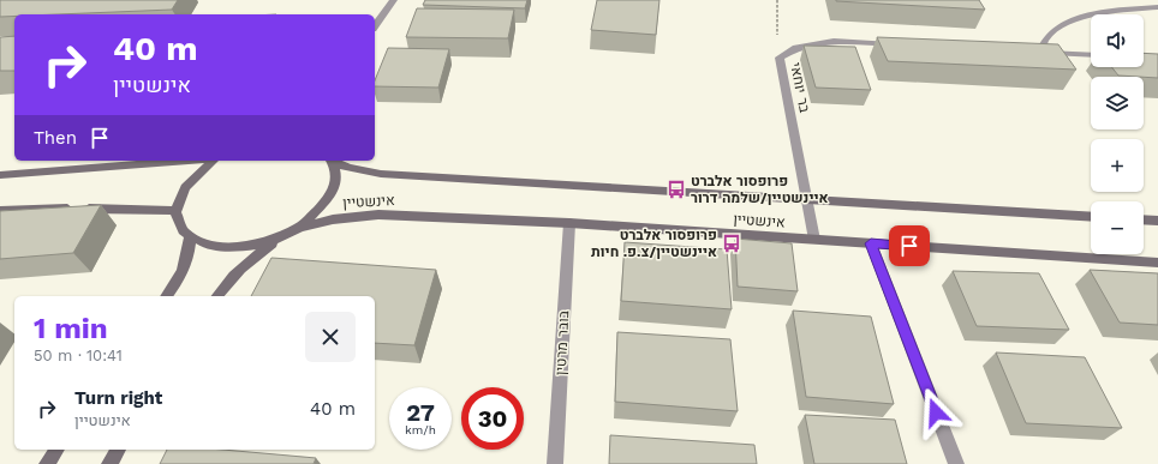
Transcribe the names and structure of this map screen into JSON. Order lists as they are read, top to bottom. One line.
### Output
{"streets":{"main road":["אינשטיין"],"street":["בר יוחאי","בובר מרטין"]},"crossings":[["בר יוחאי","אינשטיין"],["אינשטיין","בובר מרטין"]],"places":{"bus stop":["פרופסור אלברט איינשטיין/שלמה דרור","פרופסור אלברט איינשטיין/צ.פ. חיות"]},"page":{"map_buttons":["+","−"],"turn":["40 m","אינשטיין"],"then":"Then","heading":["1 min","50 m · 10:41"],"list":[{"name":"Turn right","note":"אינשטיין","value":"40 m"}],"speed":"27 km/h","limit":"30"}}
